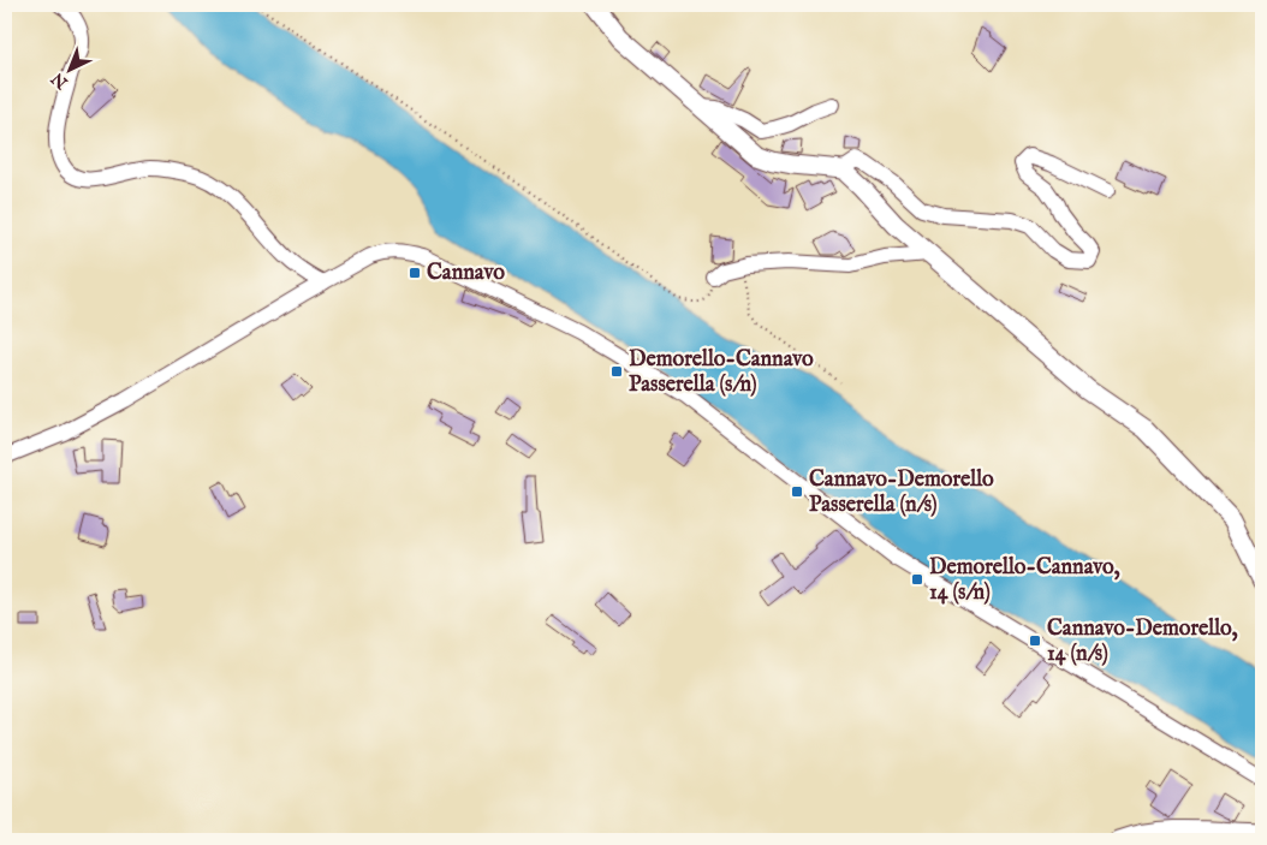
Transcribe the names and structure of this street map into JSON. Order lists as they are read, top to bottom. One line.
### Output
{"places":{"transit":["Cannavo","Demorello-Cannavo Passerella (s/n)","Cannavo-Demorello Passerella (n/s)","Demorello-Cannavo, 14 (s/n)","Cannavo-Demorello, 14 (n/s)"]},"north":"bottom left"}
